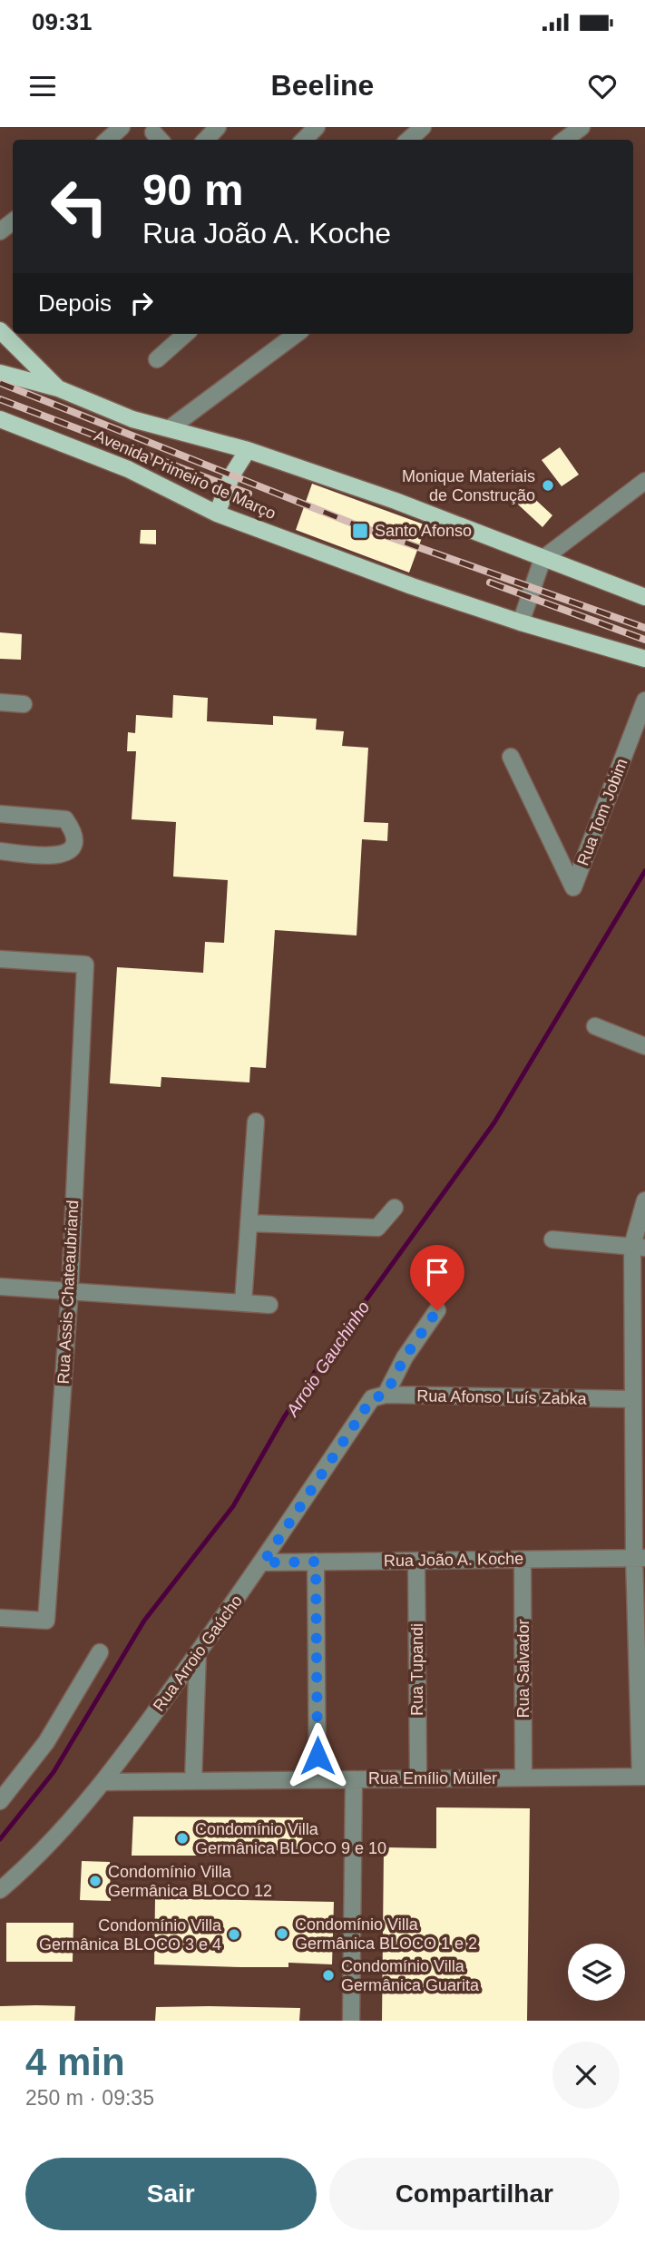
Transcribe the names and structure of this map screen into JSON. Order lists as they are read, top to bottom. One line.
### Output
{"streets":{"main road":["Avenida Primeiro de Março"],"street":["Rua Tom Jobim","Rua Assis Chateaubriand","Rua Afonso Luís Zabka","Rua João A. Koche","Rua Arroio Gaúcho","Rua Salvador","Rua Tupandi","Rua Emílio Müller"]},"crossings":[["Rua Afonso Luís Zabka","Rua Arroio Gaúcho"],["Rua João A. Koche","Rua Arroio Gaúcho"],["Rua João A. Koche","Rua Salvador"],["Rua João A. Koche","Rua Tupandi"],["Rua Arroio Gaúcho","Rua Emílio Müller"],["Rua Salvador","Rua Emílio Müller"],["Rua Tupandi","Rua Emílio Müller"]],"water":["Arroio Gauchinho"],"places":{"other":["Monique Materiais de Construção","Condomínio Villa Germânica BLOCO 9 e 10","Condomínio Villa Germânica BLOCO 12","Condomínio Villa Germânica BLOCO 1 e 2","Condomínio Villa Germânica BLOCO 3 e 4","Condomínio Villa Germânica Guarita"],"transit":["Santo Afonso"]},"page":{"status":"09:31","header":"Beeline","turn":["90 m","Rua João A. Koche"],"then":"Depois","heading":["4 min","250 m · 09:35"],"buttons":["Sair","Compartilhar"]}}
